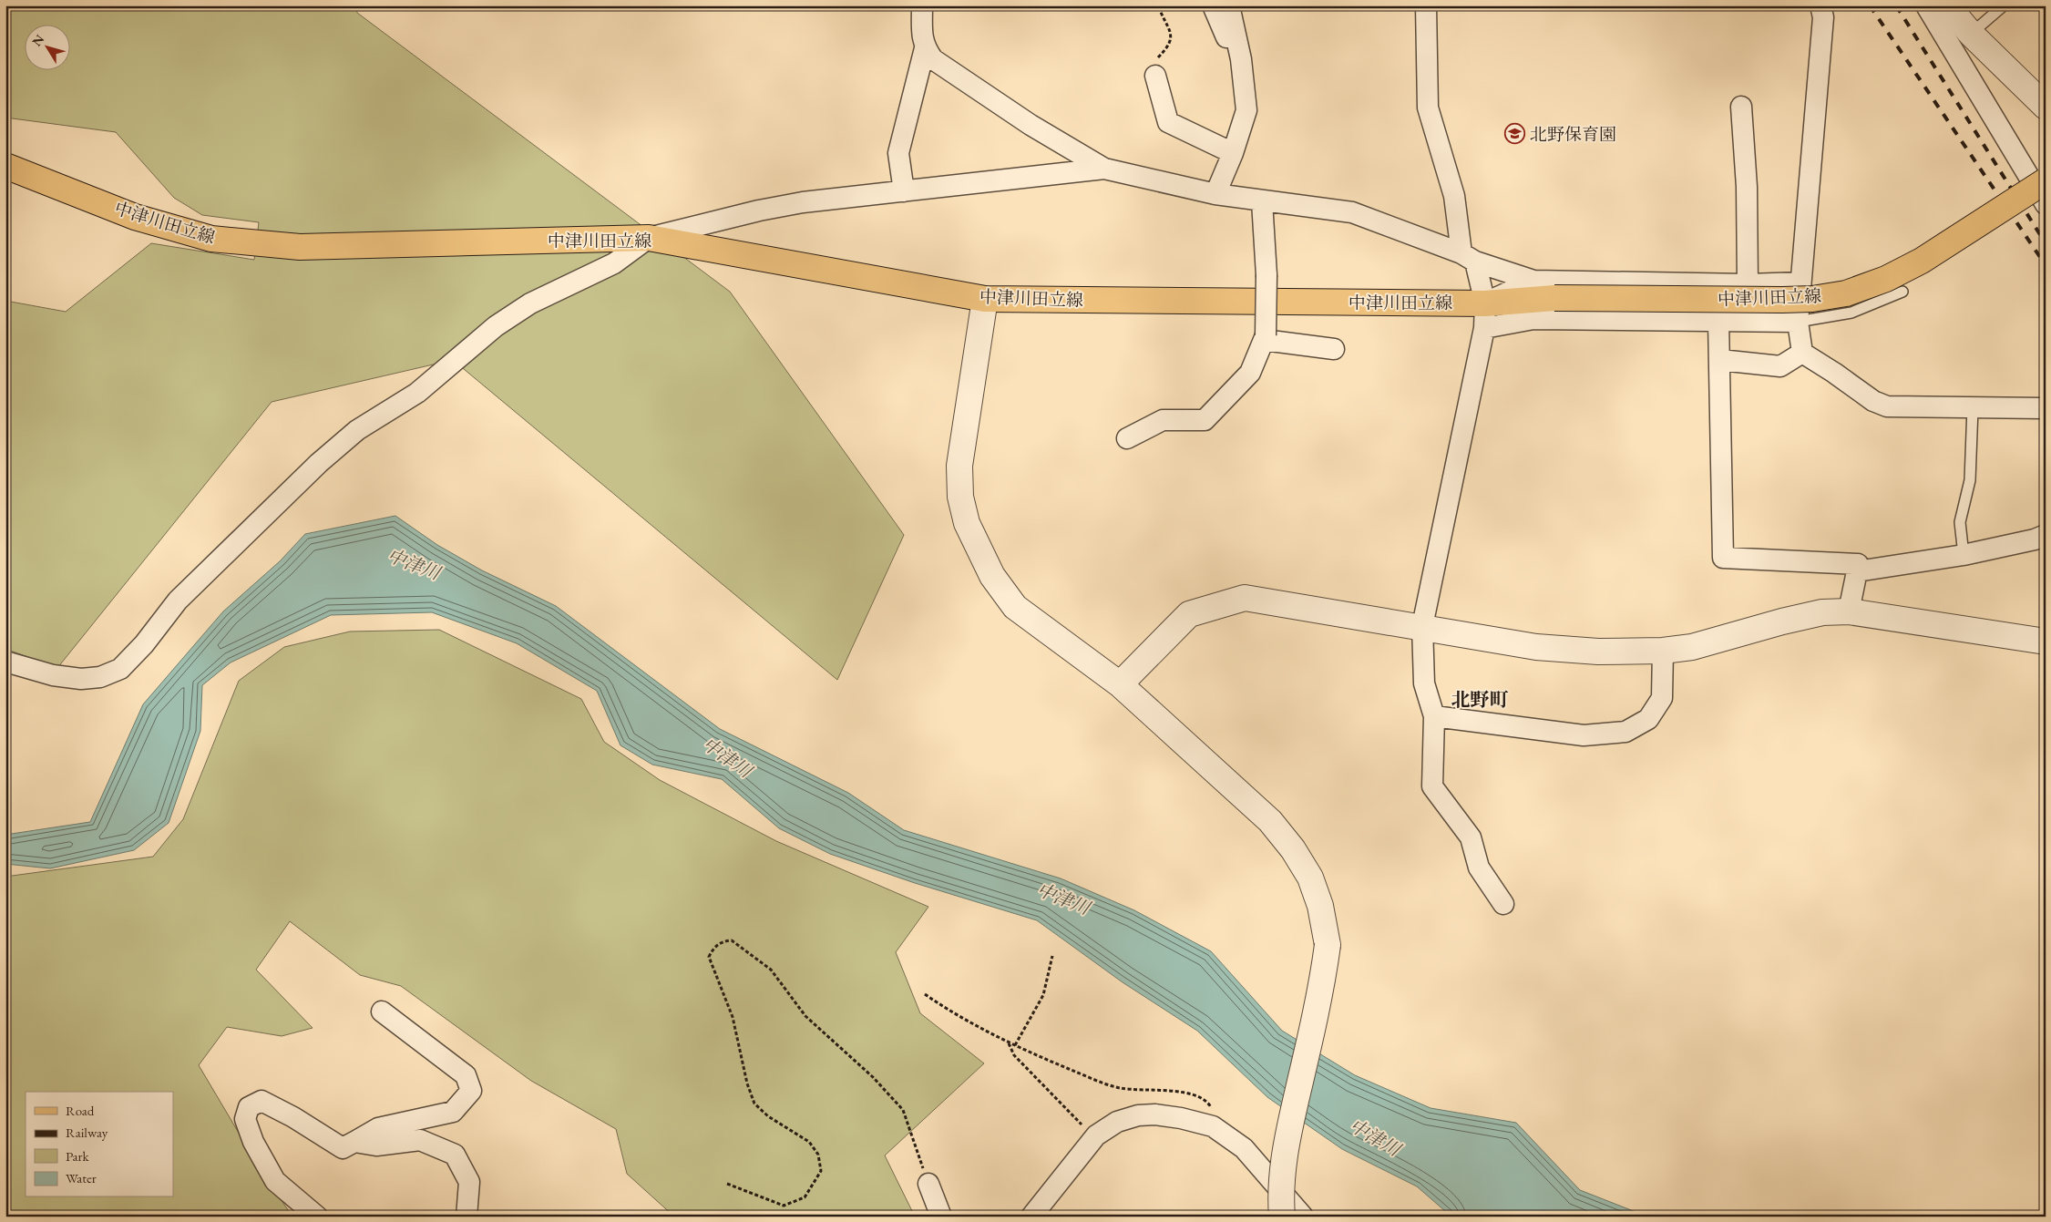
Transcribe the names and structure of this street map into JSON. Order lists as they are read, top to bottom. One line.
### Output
{"streets":{"main road":["中津川田立線"]},"districts":["北野町"],"water":["中津川"],"places":{"school or university":["北野保育園"]},"legend":["Road","Railway","Park","Water"],"north":"top left"}
